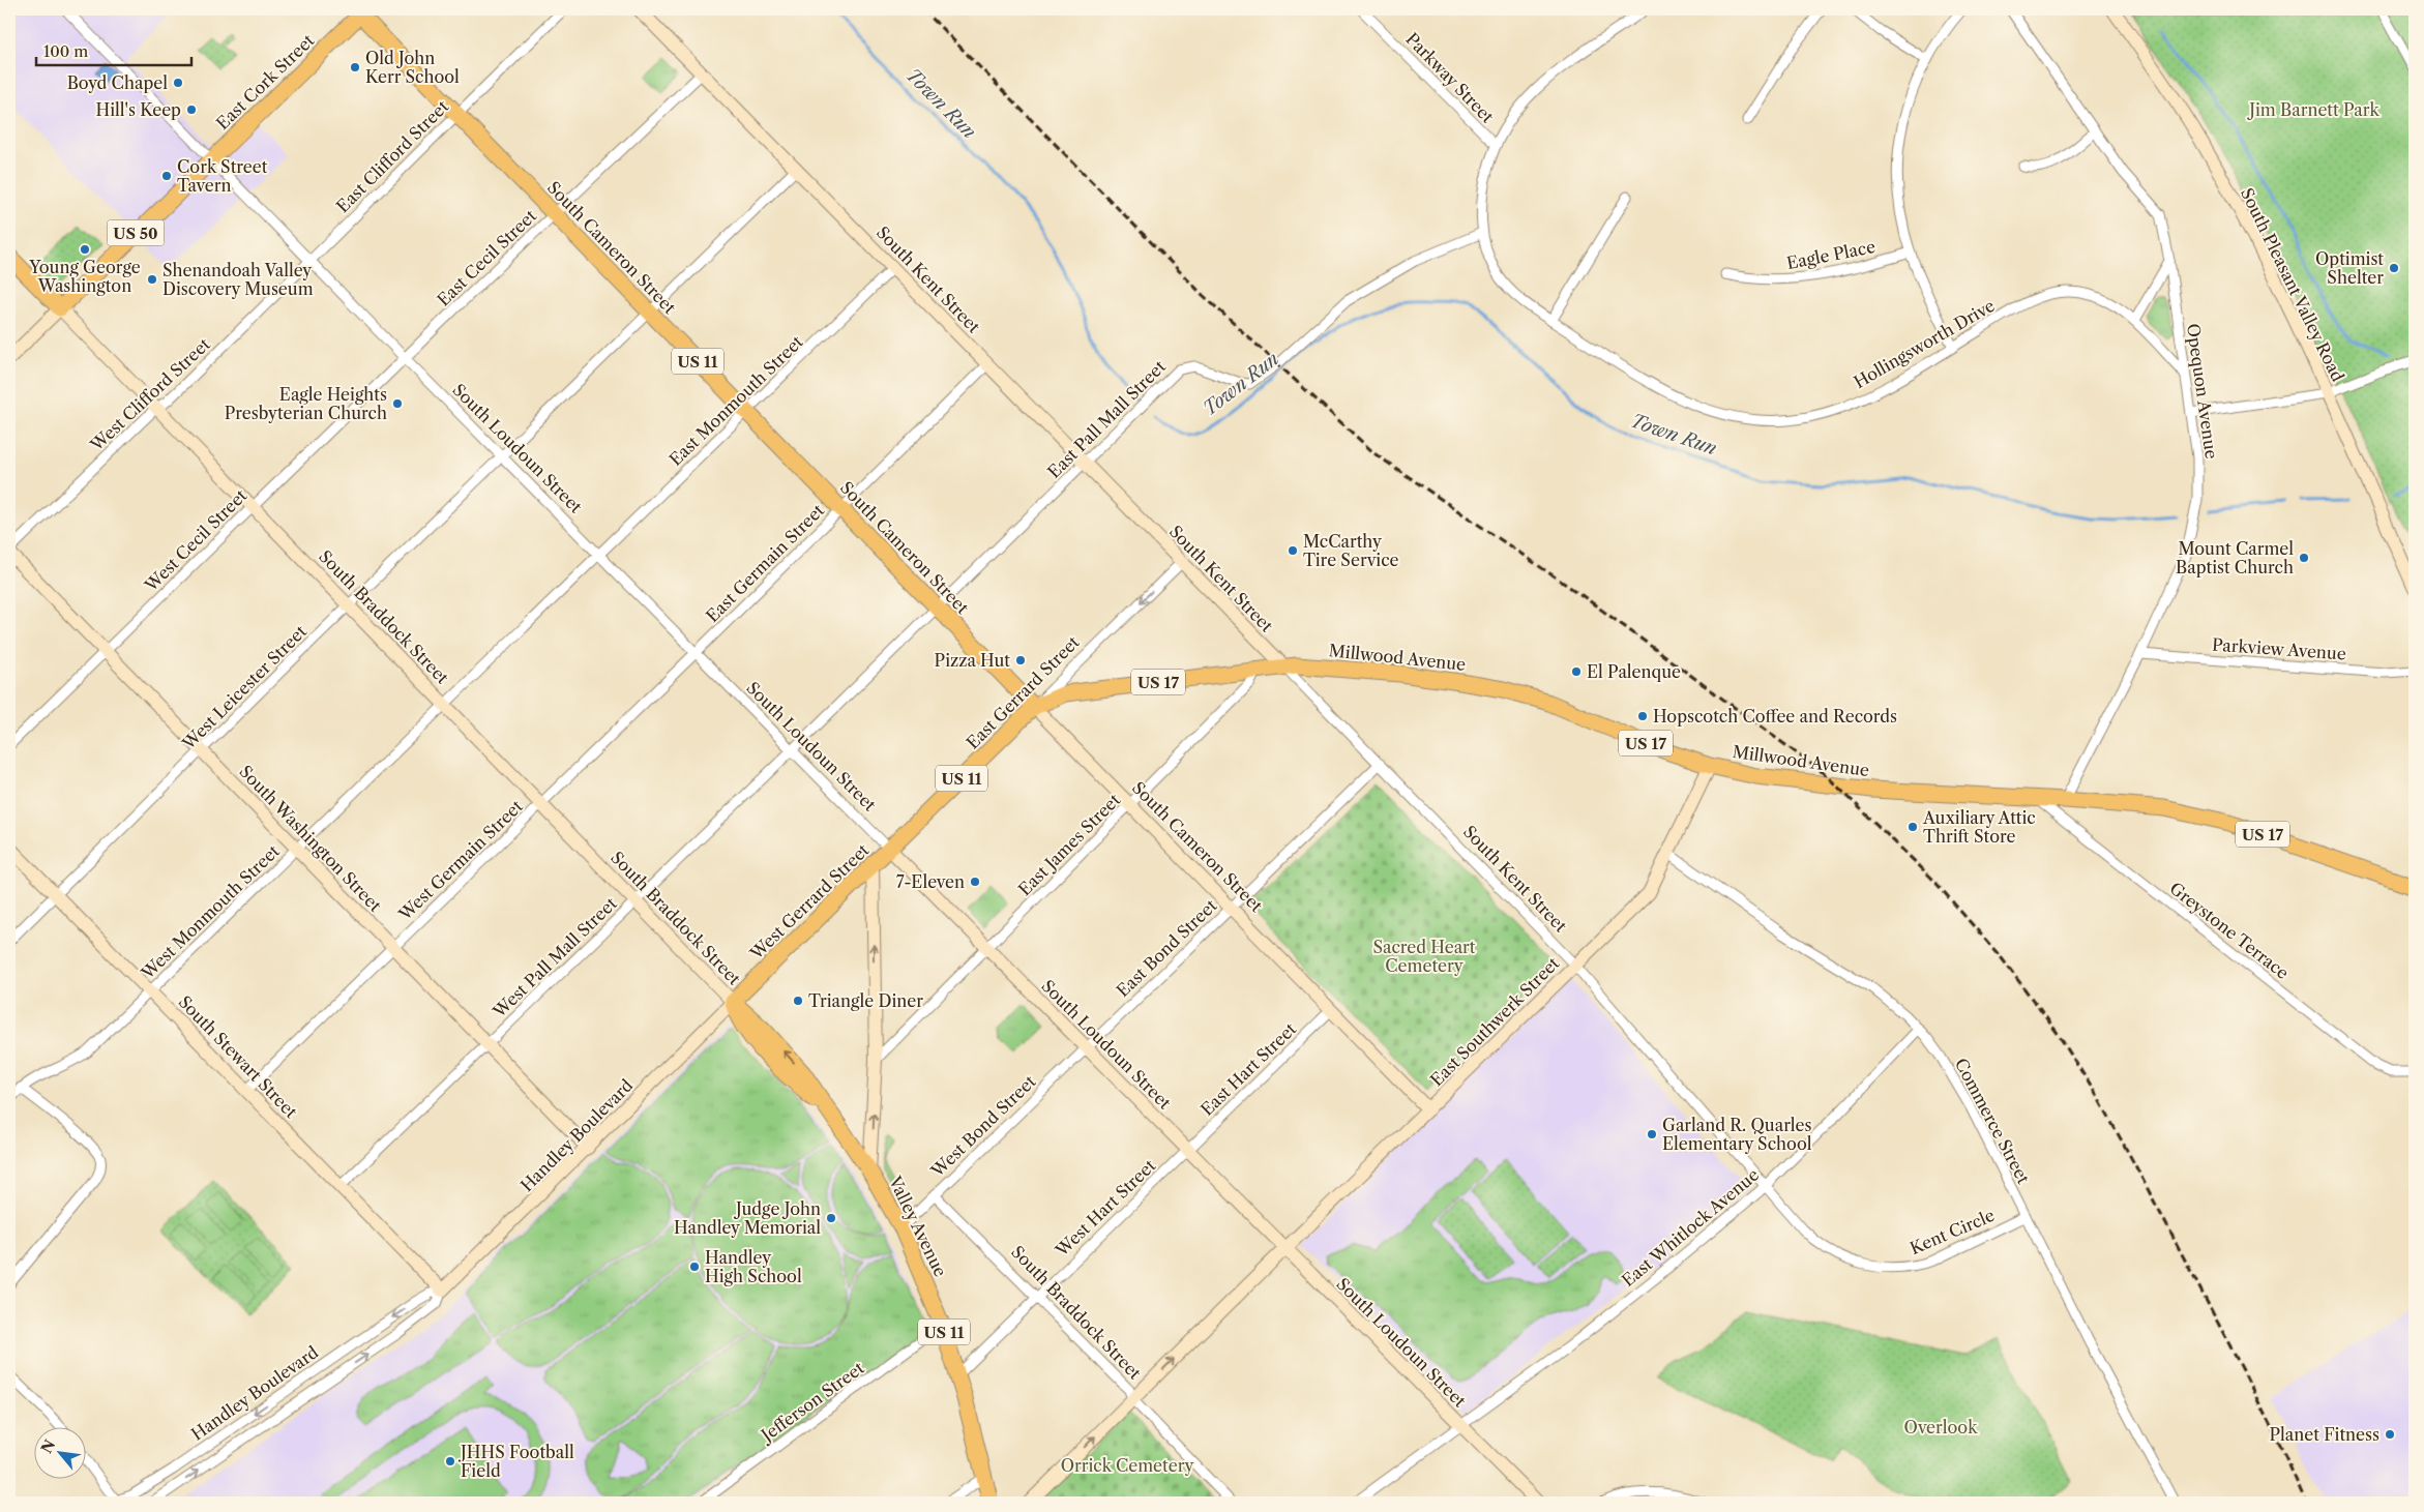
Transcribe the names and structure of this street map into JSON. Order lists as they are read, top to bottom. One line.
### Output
{"streets":{"main road":["East Cork Street","US 50","South Cameron Street","US 11","South Braddock Street","Millwood Avenue","US 17","East Gerrard Street","West Gerrard Street","Valley Avenue"],"street":["Parkway Street","East Clifford Street","Eagle Place","East Cecil Street","South Kent Street","South Pleasant Valley Road","Hollingsworth Drive","Opequon Avenue","West Clifford Street","East Monmouth Street","East Pall Mall Street","South Loudoun Street","West Cecil Street","East Germain Street","Parkview Avenue","West Leicester Street","South Washington Street","East James Street","West Germain Street","West Monmouth Street","Greystone Terrace","East Bond Street","West Pall Mall Street","East Southwerk Street","South Stewart Street","East Hart Street","Commerce Street","West Bond Street","Handley Boulevard","West Hart Street","East Whitlock Avenue","Kent Circle","Jefferson Street"]},"crossings":[["East Cork Street","US 50"],["East Cork Street","South Cameron Street"],["East Cork Street","South Loudoun Street"],["East Clifford Street","South Cameron Street"],["East Clifford Street","West Clifford Street"],["East Clifford Street","South Loudoun Street"],["US 50","South Loudoun Street"],["US 50","South Braddock Street"],["South Cameron Street","East Cecil Street"],["South Cameron Street","East Monmouth Street"],["South Cameron Street","East Pall Mall Street"],["South Cameron Street","East Germain Street"],["South Cameron Street","Millwood Avenue"],["South Cameron Street","West Leicester Street"],["South Cameron Street","East Gerrard Street"],["South Cameron Street","East James Street"],["South Cameron Street","East Bond Street"],["South Cameron Street","East Southwerk Street"],["South Cameron Street","East Hart Street"],["East Cecil Street","South Kent Street"],["East Cecil Street","South Loudoun Street"],["East Cecil Street","West Cecil Street"],["South Kent Street","East Monmouth Street"],["South Kent Street","East Pall Mall Street"],["South Kent Street","East Germain Street"],["South Kent Street","Millwood Avenue"],["South Kent Street","West Leicester Street"],["South Kent Street","East Gerrard Street"],["South Kent Street","East Bond Street"],["South Kent Street","East Southwerk Street"],["South Kent Street","East Whitlock Avenue"],["South Kent Street","Kent Circle"],["Hollingsworth Drive","Opequon Avenue"],["Hollingsworth Drive","East Pall Mall Street"],["Opequon Avenue","Parkview Avenue"],["Opequon Avenue","Millwood Avenue"],["West Clifford Street","South Loudoun Street"],["West Clifford Street","South Braddock Street"],["West Clifford Street","South Washington Street"],["East Monmouth Street","South Loudoun Street"],["East Monmouth Street","West Monmouth Street"],["East Pall Mall Street","South Loudoun Street"],["East Pall Mall Street","West Pall Mall Street"],["South Loudoun Street","West Cecil Street"],["South Loudoun Street","East Germain Street"],["South Loudoun Street","West Leicester Street"],["South Loudoun Street","East Gerrard Street"],["South Loudoun Street","East James Street"],["South Loudoun Street","West Germain Street"],["South Loudoun Street","West Gerrard Street"],["South Loudoun Street","West Monmouth Street"],["South Loudoun Street","East Bond Street"],["South Loudoun Street","West Pall Mall Street"],["South Loudoun Street","East Southwerk Street"],["South Loudoun Street","East Hart Street"],["South Loudoun Street","West Bond Street"],["South Loudoun Street","West Hart Street"],["South Loudoun Street","East Whitlock Avenue"],["West Cecil Street","South Braddock Street"],["West Cecil Street","South Washington Street"],["East Germain Street","West Germain Street"],["South Braddock Street","West Leicester Street"],["South Braddock Street","West Germain Street"],["South Braddock Street","West Gerrard Street"],["South Braddock Street","West Monmouth Street"],["South Braddock Street","West Pall Mall Street"],["South Braddock Street","East Southwerk Street"],["South Braddock Street","West Bond Street"],["South Braddock Street","Handley Boulevard"],["South Braddock Street","West Hart Street"],["South Braddock Street","Valley Avenue"],["Millwood Avenue","East Gerrard Street"],["Millwood Avenue","East James Street"],["Millwood Avenue","Greystone Terrace"],["Millwood Avenue","East Southwerk Street"],["West Leicester Street","South Washington Street"],["West Leicester Street","South Stewart Street"],["East Gerrard Street","West Gerrard Street"],["South Washington Street","West Germain Street"],["South Washington Street","West Monmouth Street"],["South Washington Street","West Pall Mall Street"],["South Washington Street","Handley Boulevard"],["East James Street","Valley Avenue"],["West Germain Street","South Stewart Street"],["West Gerrard Street","Handley Boulevard"],["West Gerrard Street","Valley Avenue"],["West Monmouth Street","South Stewart Street"],["East Bond Street","West Bond Street"],["West Pall Mall Street","South Stewart Street"],["East Southwerk Street","Commerce Street"],["South Stewart Street","Handley Boulevard"],["East Hart Street","West Hart Street"],["Commerce Street","East Whitlock Avenue"],["Commerce Street","Kent Circle"],["West Bond Street","Valley Avenue"],["West Hart Street","Valley Avenue"],["Valley Avenue","Jefferson Street"],["East Whitlock Avenue","Kent Circle"]],"one_way":["East Gerrard Street","East Southwerk Street","Valley Avenue"],"water":["Town Run"],"parks":["Jim Barnett Park","Sacred Heart Cemetery","Overlook","Orrick Cemetery"],"places":["Old John Kerr School","Boyd Chapel","Hill's Keep","Cork Street Tavern","Young George Washington","Optimist Shelter","Shenandoah Valley Discovery Museum","Eagle Heights Presbyterian Church","McCarthy Tire Service","Mount Carmel Baptist Church","Pizza Hut","El Palenque","Hopscotch Coffee and Records","Auxiliary Attic Thrift Store","7-Eleven","Triangle Diner","Garland R. Quarles Elementary School","Judge John Handley Memorial","Handley High School","Planet Fitness","JHHS Football Field"],"scale_bar":"100 m","north":"top left"}
